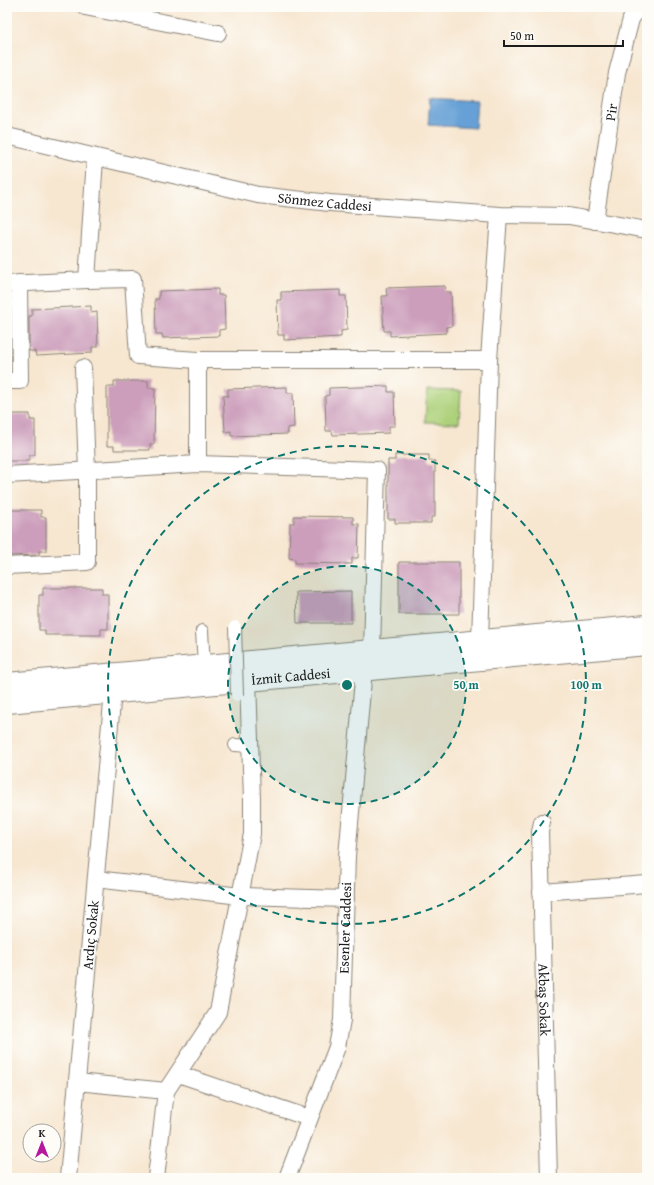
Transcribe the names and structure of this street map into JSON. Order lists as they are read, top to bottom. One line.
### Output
{"streets":{"main road":["İzmit Caddesi"],"street":["Pir","Sönmez Caddesi","Esenler Caddesi","Ardıç Sokak","Akbaş Sokak"]},"crossings":[["Pir","Sönmez Caddesi"],["İzmit Caddesi","Esenler Caddesi"],["İzmit Caddesi","Ardıç Sokak"]],"scale_bar":"50 m","north":"top","rings":["50 m","100 m"]}
